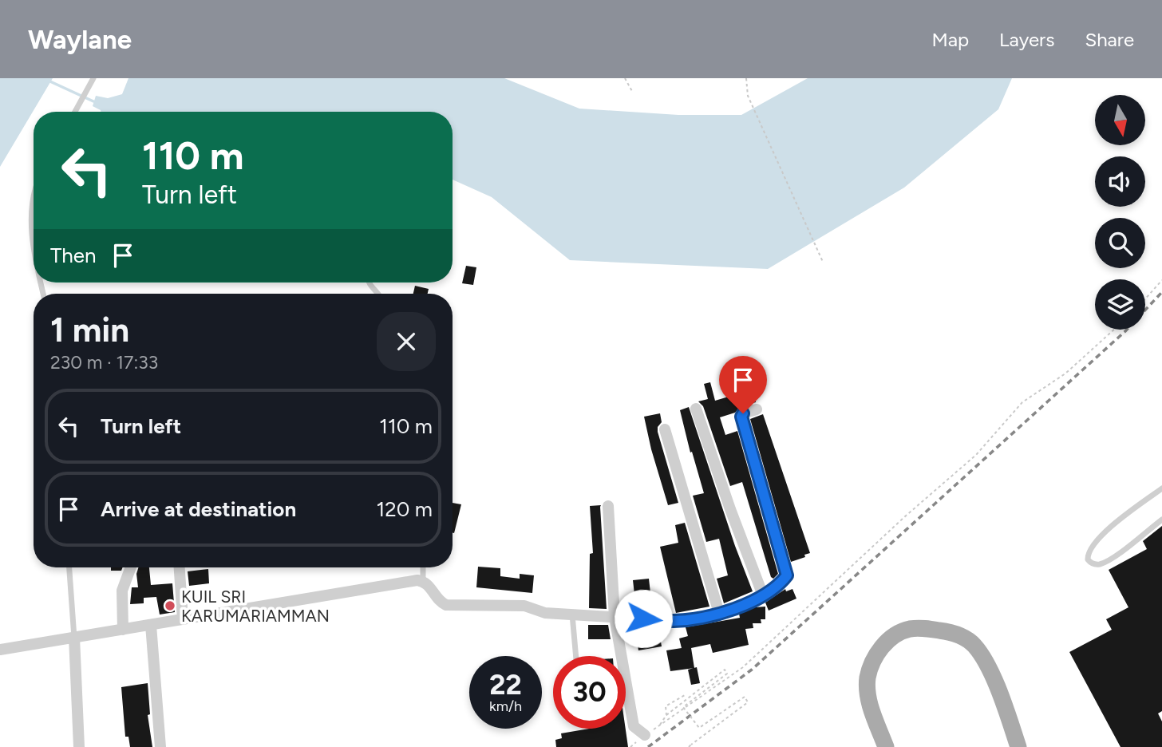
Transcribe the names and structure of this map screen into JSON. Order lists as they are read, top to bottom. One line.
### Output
{"places":["KUIL SRI KARUMARIAMMAN"],"north":"bottom","page":{"header":"Waylane","nav":["Map","Layers","Share"],"turn":["110 m","Turn left"],"then":"Then","heading":["1 min","230 m · 17:33"],"list":[{"name":"Turn left","value":"110 m"},{"name":"Arrive at destination","value":"120 m"}],"speed":"22 km/h","limit":"30"}}
